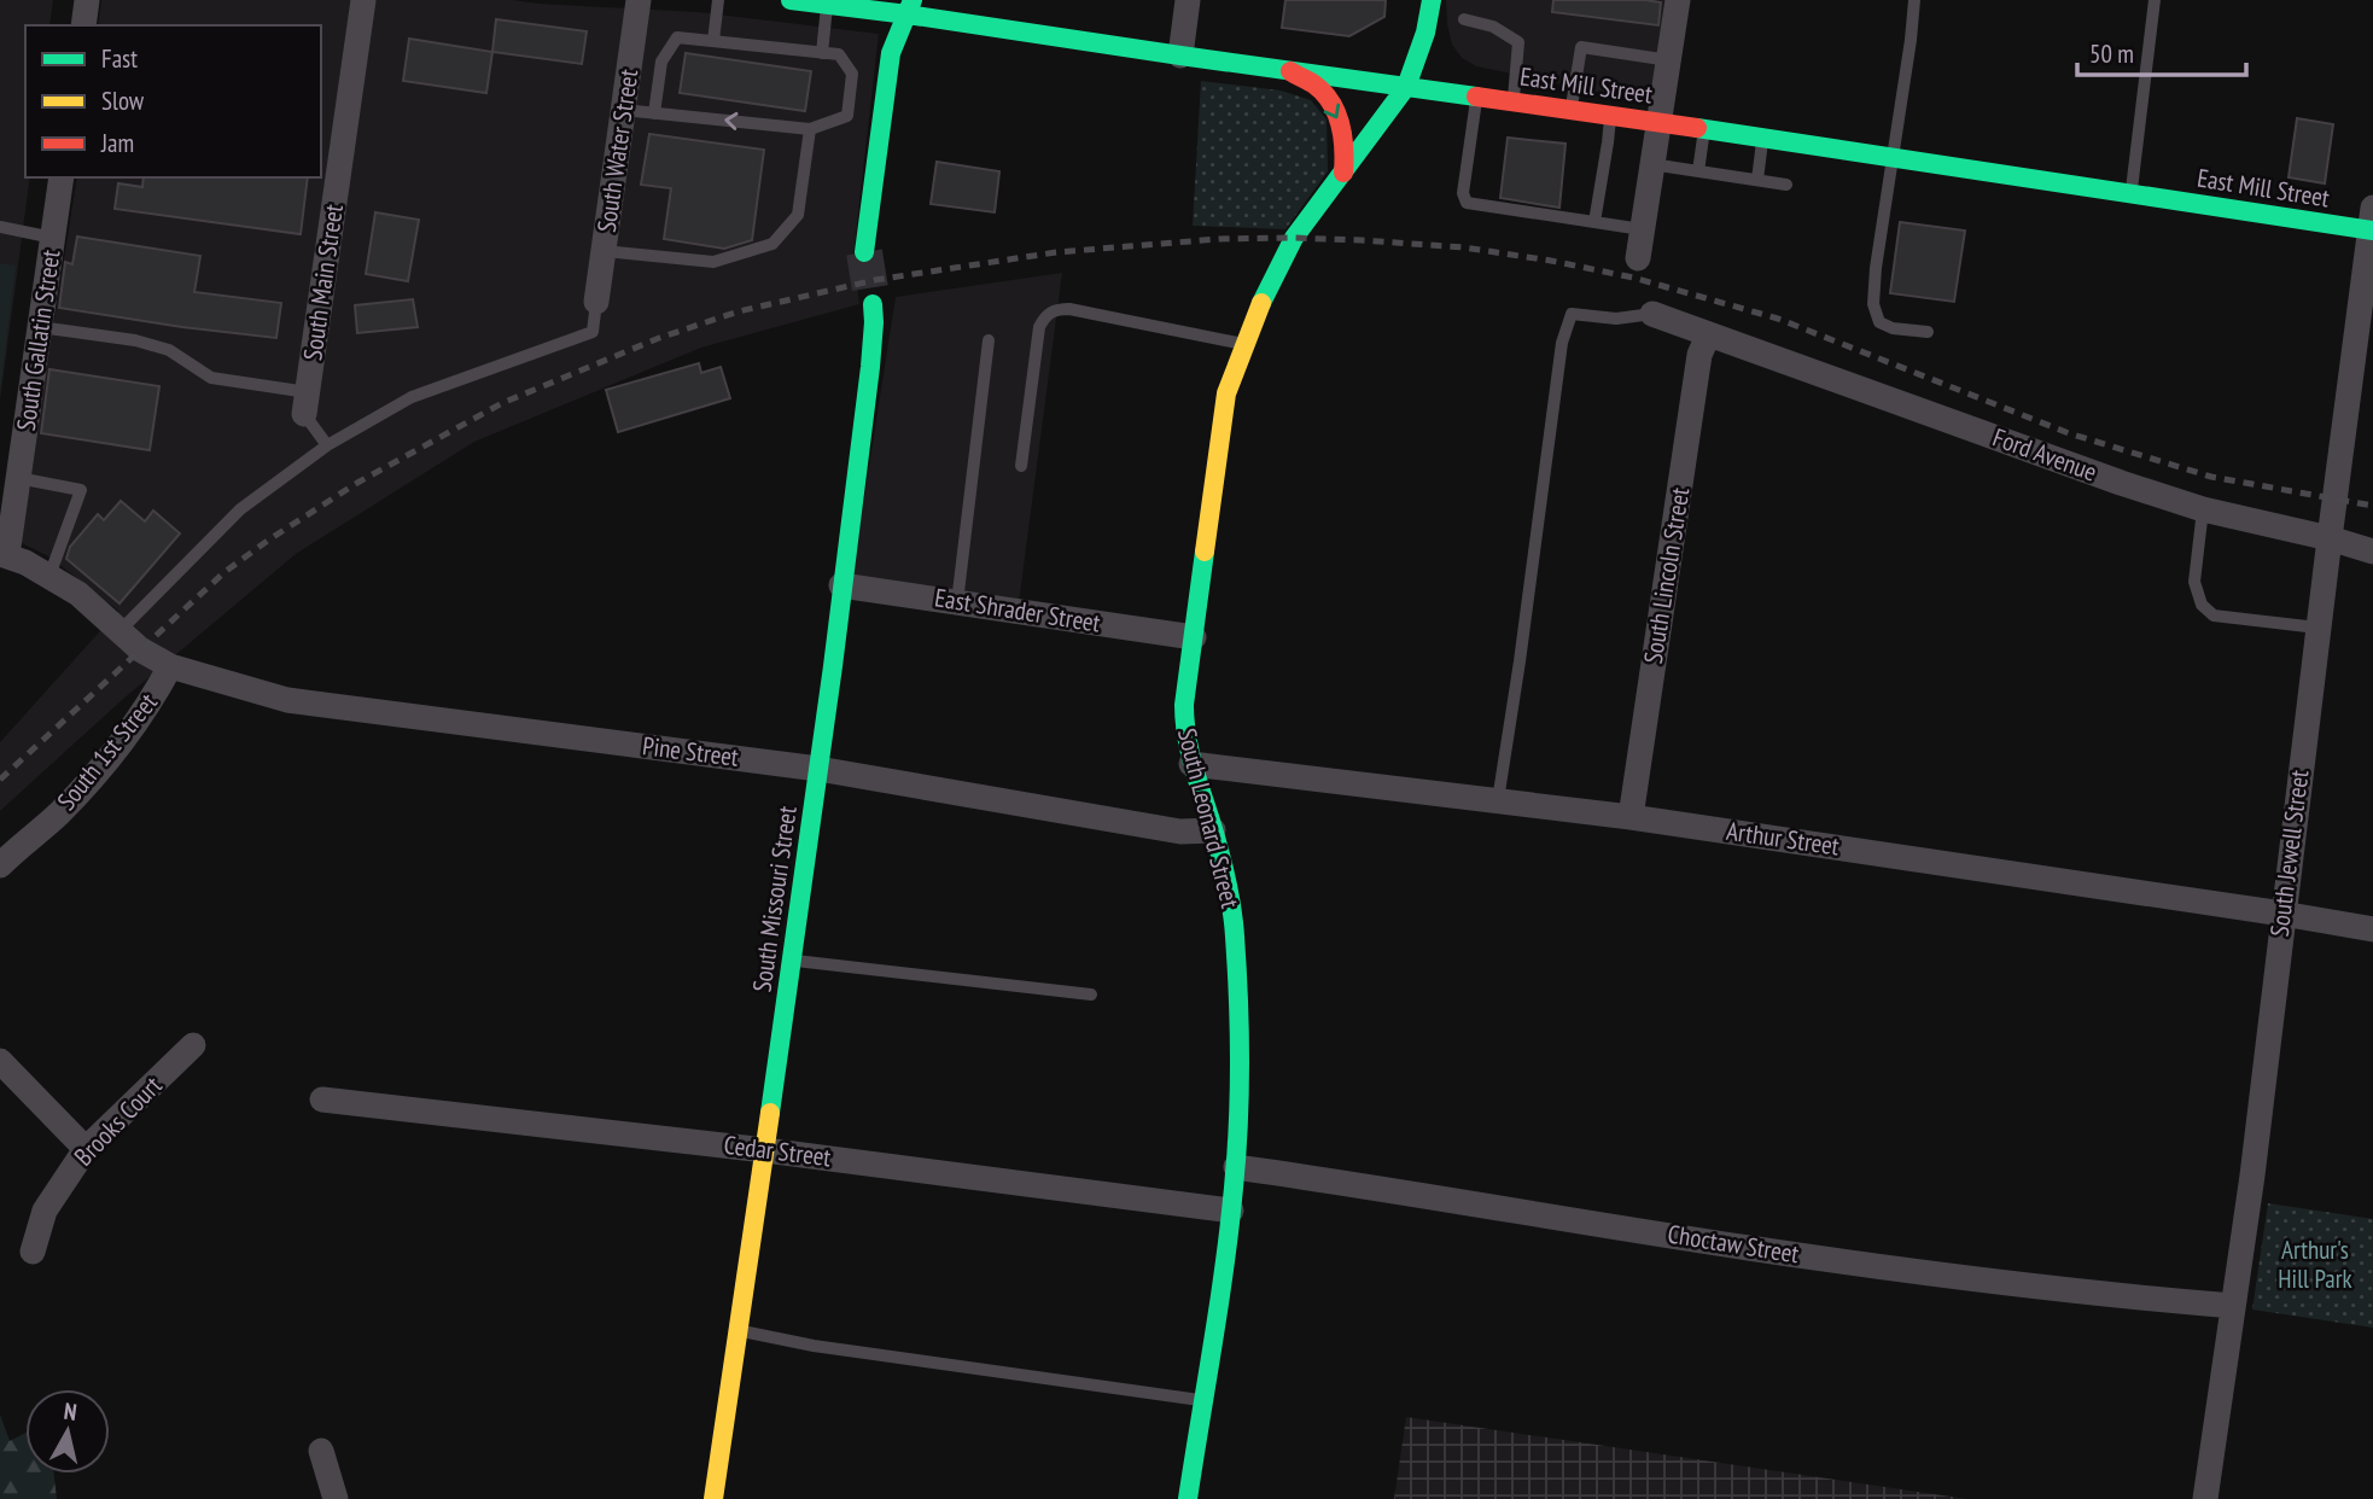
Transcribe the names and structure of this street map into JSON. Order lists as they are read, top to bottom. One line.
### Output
{"streets":{"main road":["East Mill Street","South Leonard Street","South Missouri Street"],"street":["South Water Street","South Main Street","South Gallatin Street","Ford Avenue","South Lincoln Street","East Shrader Street","South 1st Street","Pine Street","Arthur Street","South Jewell Street","Brooks Court","Cedar Street","Choctaw Street"]},"crossings":[["East Mill Street","South Leonard Street"],["East Mill Street","South Jewell Street"],["South Gallatin Street","Pine Street"],["Ford Avenue","South Lincoln Street"],["Ford Avenue","South Jewell Street"],["South Lincoln Street","Arthur Street"],["East Shrader Street","South Leonard Street"],["East Shrader Street","South Missouri Street"],["South 1st Street","Pine Street"],["Pine Street","South Leonard Street"],["Pine Street","South Missouri Street"],["South Leonard Street","Arthur Street"],["South Leonard Street","Cedar Street"],["South Leonard Street","Choctaw Street"],["Arthur Street","South Jewell Street"],["South Jewell Street","Choctaw Street"],["South Missouri Street","Cedar Street"]],"parks":["Arthur's Hill Park"],"legend":["Fast","Slow","Jam"],"scale_bar":"50 m","north":"top"}
